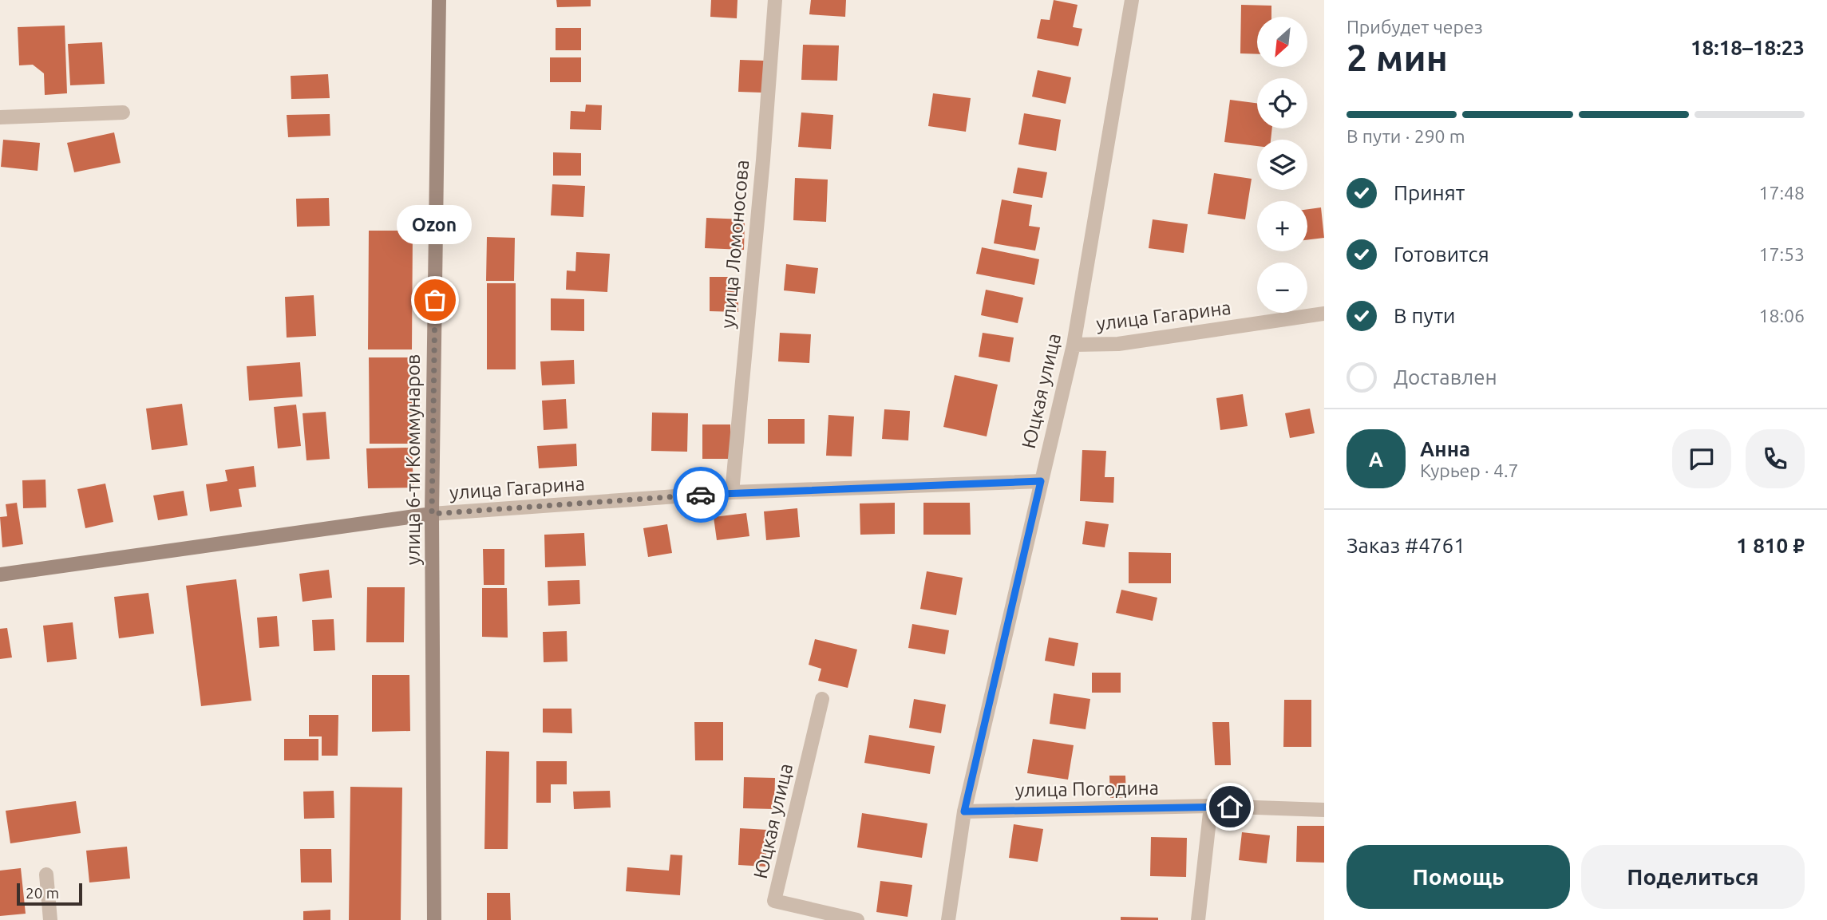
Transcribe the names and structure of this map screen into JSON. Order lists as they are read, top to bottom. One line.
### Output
{"streets":{"main road":["улица Гагарина","улица 6-ти Коммунаров"],"street":["улица Ломоносова","Юцкая улица","улица Погодина"]},"crossings":[["улица Ломоносова","улица Гагарина"],["улица Гагарина","Юцкая улица"],["улица Гагарина","улица 6-ти Коммунаров"],["Юцкая улица","улица Погодина"]],"places":["Ozon"],"scale_bar":"20 m","north":"bottom left","page":{"heading":["2 мин","Прибудет через","18:18–18:23"],"panel":["Анна","Курьер · 4.7","Заказ #4761","1 810 ₽"],"map_buttons":["+","−"],"bar":"В пути · 290 m","list":[["Принят","17:48"],["Готовится","17:53"],["В пути","18:06"],"Доставлен"],"bubble":"Ozon","round":"А","buttons":["Помощь","Поделиться"],"scale":"20 m"}}
